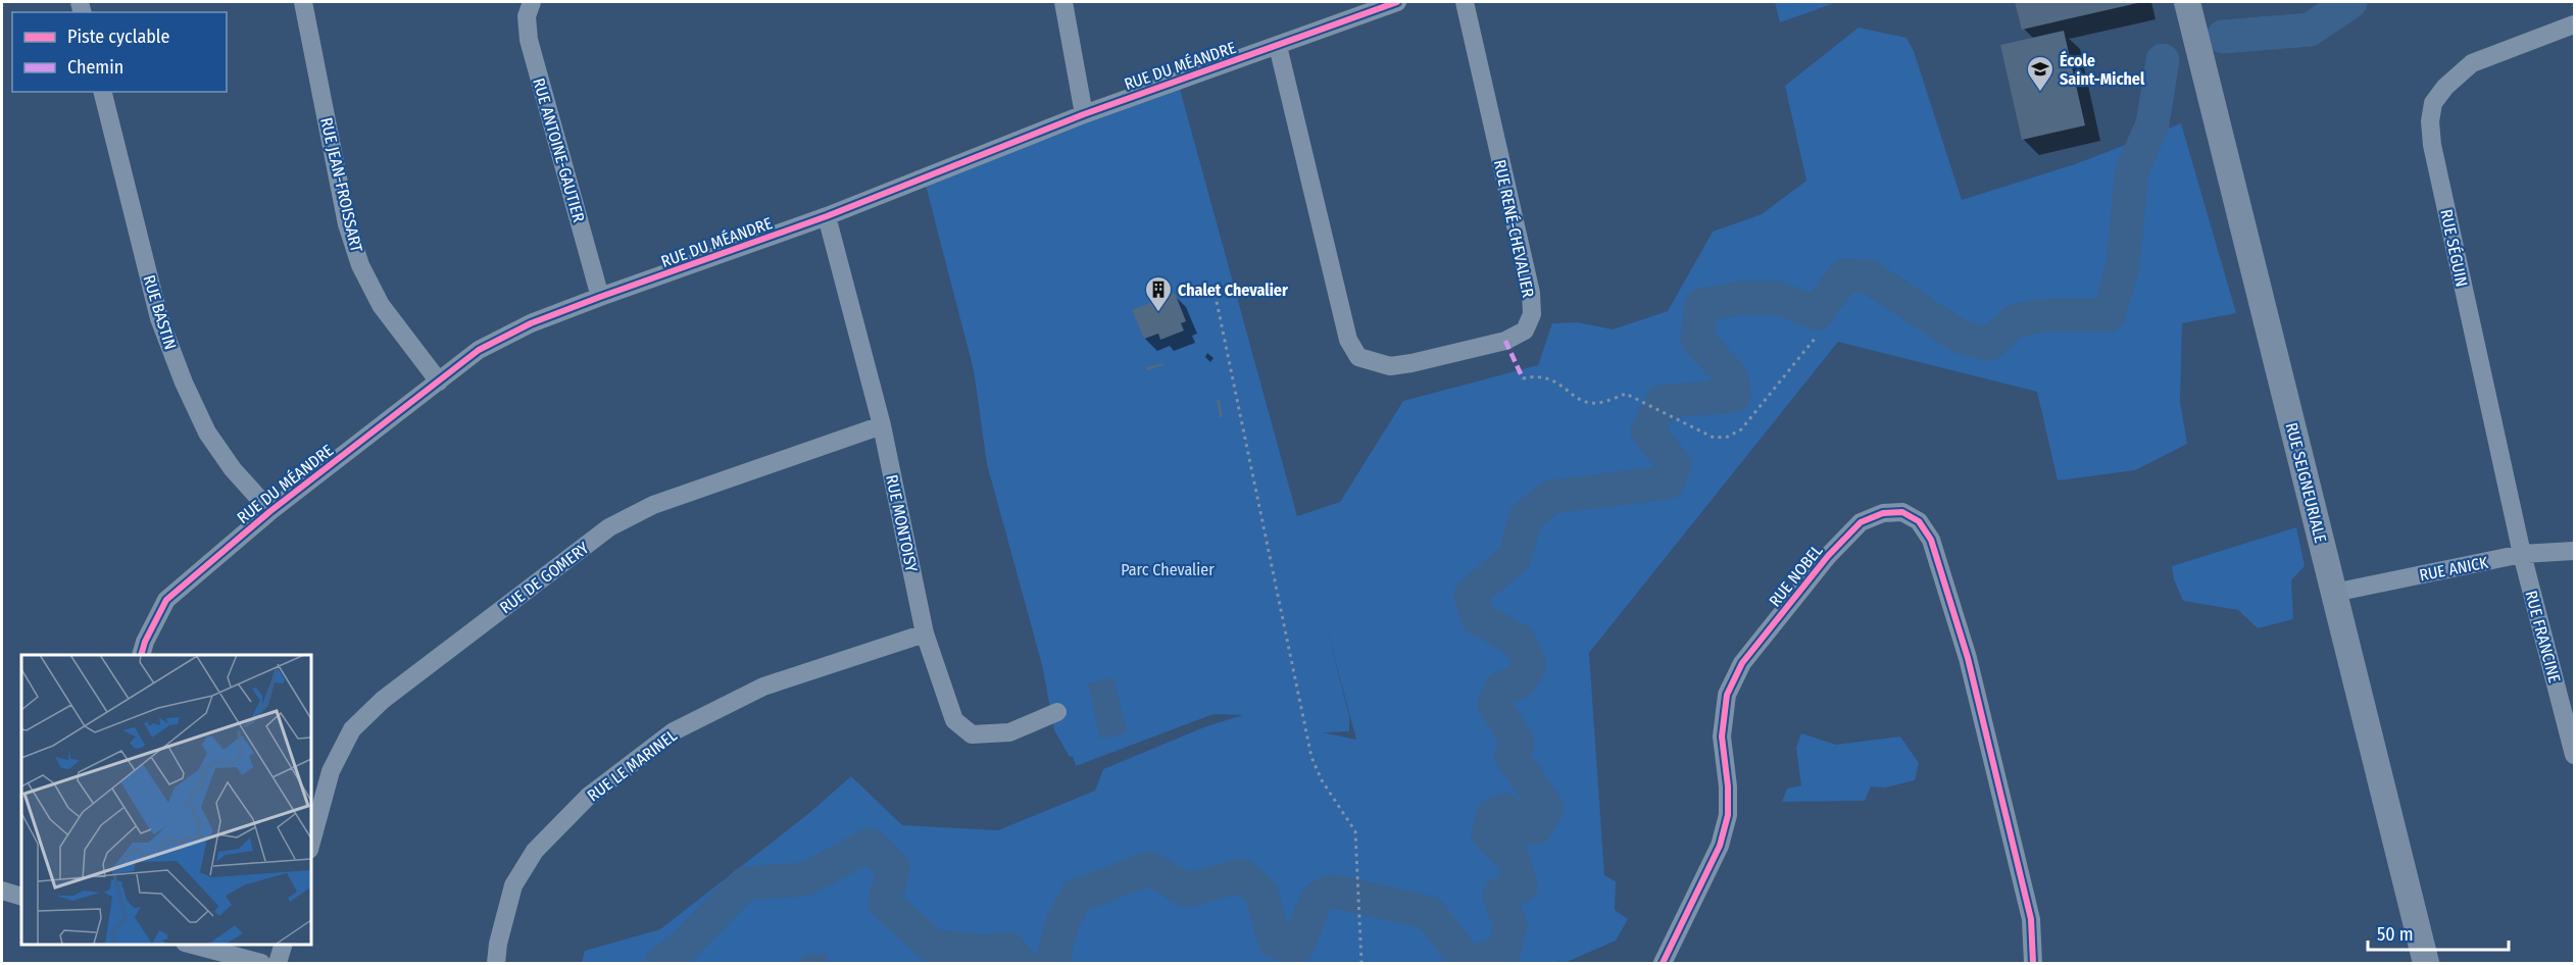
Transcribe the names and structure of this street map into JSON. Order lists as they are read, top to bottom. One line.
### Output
{"streets":{"street":["RUE DU MÉANDRE","RUE ANTOINE-GAUTIER","RUE JEAN-FROISSART","RUE RENÉ-CHEVALIER","RUE SÉGUIN","RUE BASTIN","RUE SEIGNEURIALE","RUE MONTOISY","RUE ANICK","RUE NOBEL","RUE DE GOMERY","RUE FRANCINE","RUE LE MARINEL"]},"crossings":[["RUE DU MÉANDRE","RUE ANTOINE-GAUTIER"],["RUE DU MÉANDRE","RUE JEAN-FROISSART"],["RUE DU MÉANDRE","RUE RENÉ-CHEVALIER"],["RUE DU MÉANDRE","RUE BASTIN"],["RUE DU MÉANDRE","RUE MONTOISY"],["RUE SÉGUIN","RUE ANICK"],["RUE SÉGUIN","RUE FRANCINE"],["RUE SEIGNEURIALE","RUE ANICK"],["RUE MONTOISY","RUE DE GOMERY"],["RUE MONTOISY","RUE LE MARINEL"],["RUE ANICK","RUE FRANCINE"]],"parks":["Parc Chevalier"],"places":{"school or university":["École Saint-Michel"],"building":["Chalet Chevalier"]},"legend":["Piste cyclable","Chemin"],"scale_bar":"50 m"}
